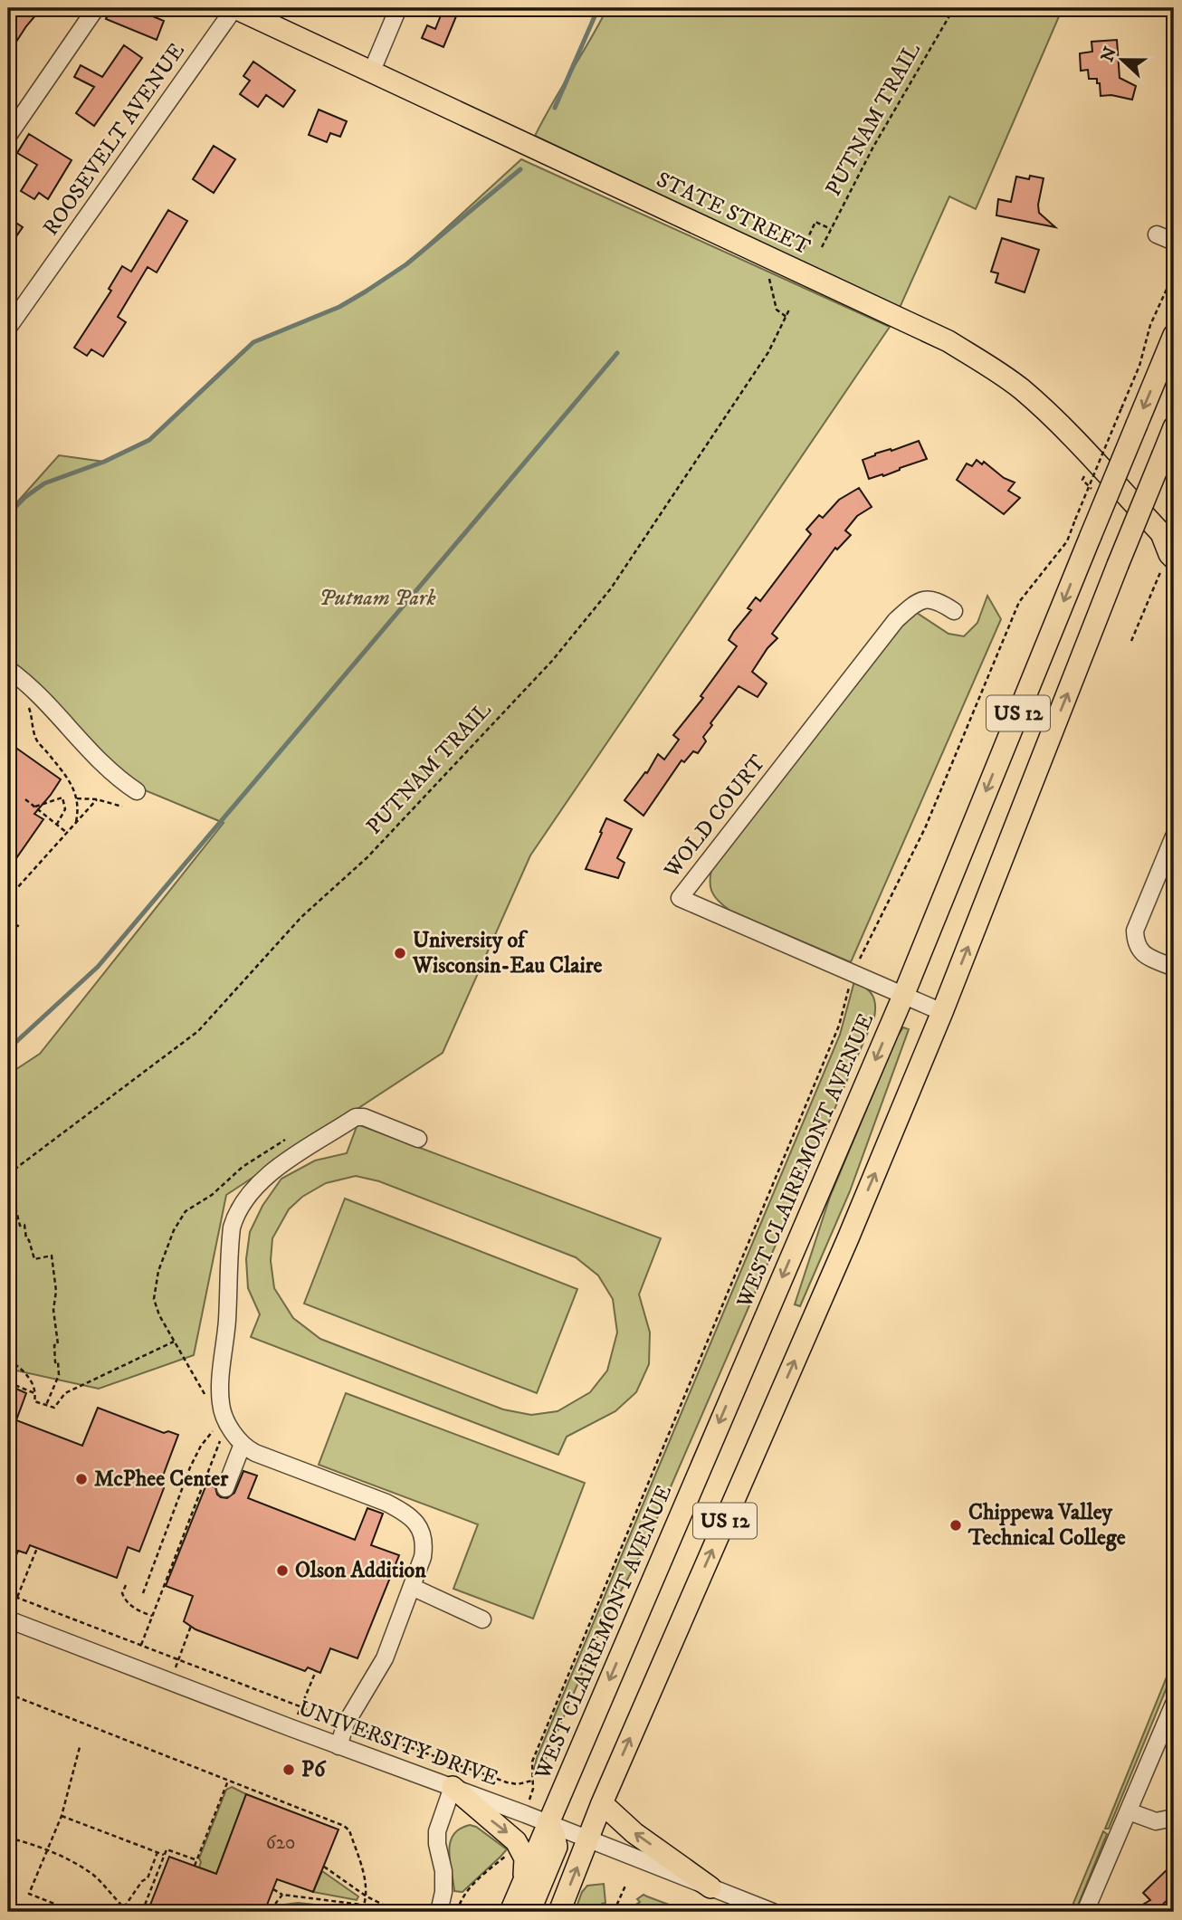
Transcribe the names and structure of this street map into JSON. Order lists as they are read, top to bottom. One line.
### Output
{"streets":{"main road":["STATE STREET","US 12","WEST CLAIREMONT AVENUE"],"street":["ROOSEVELT AVENUE","WOLD COURT","UNIVERSITY DRIVE"],"path":["PUTNAM TRAIL"]},"crossings":[["ROOSEVELT AVENUE","STATE STREET"],["US 12","WOLD COURT"],["US 12","UNIVERSITY DRIVE"],["WOLD COURT","WEST CLAIREMONT AVENUE"],["WEST CLAIREMONT AVENUE","UNIVERSITY DRIVE"]],"parks":["Putnam Park"],"places":["University of Wisconsin-Eau Claire","McPhee Center","Chippewa Valley Technical College","Olson Addition","P6"],"house_numbers":["620"],"north":"left"}
